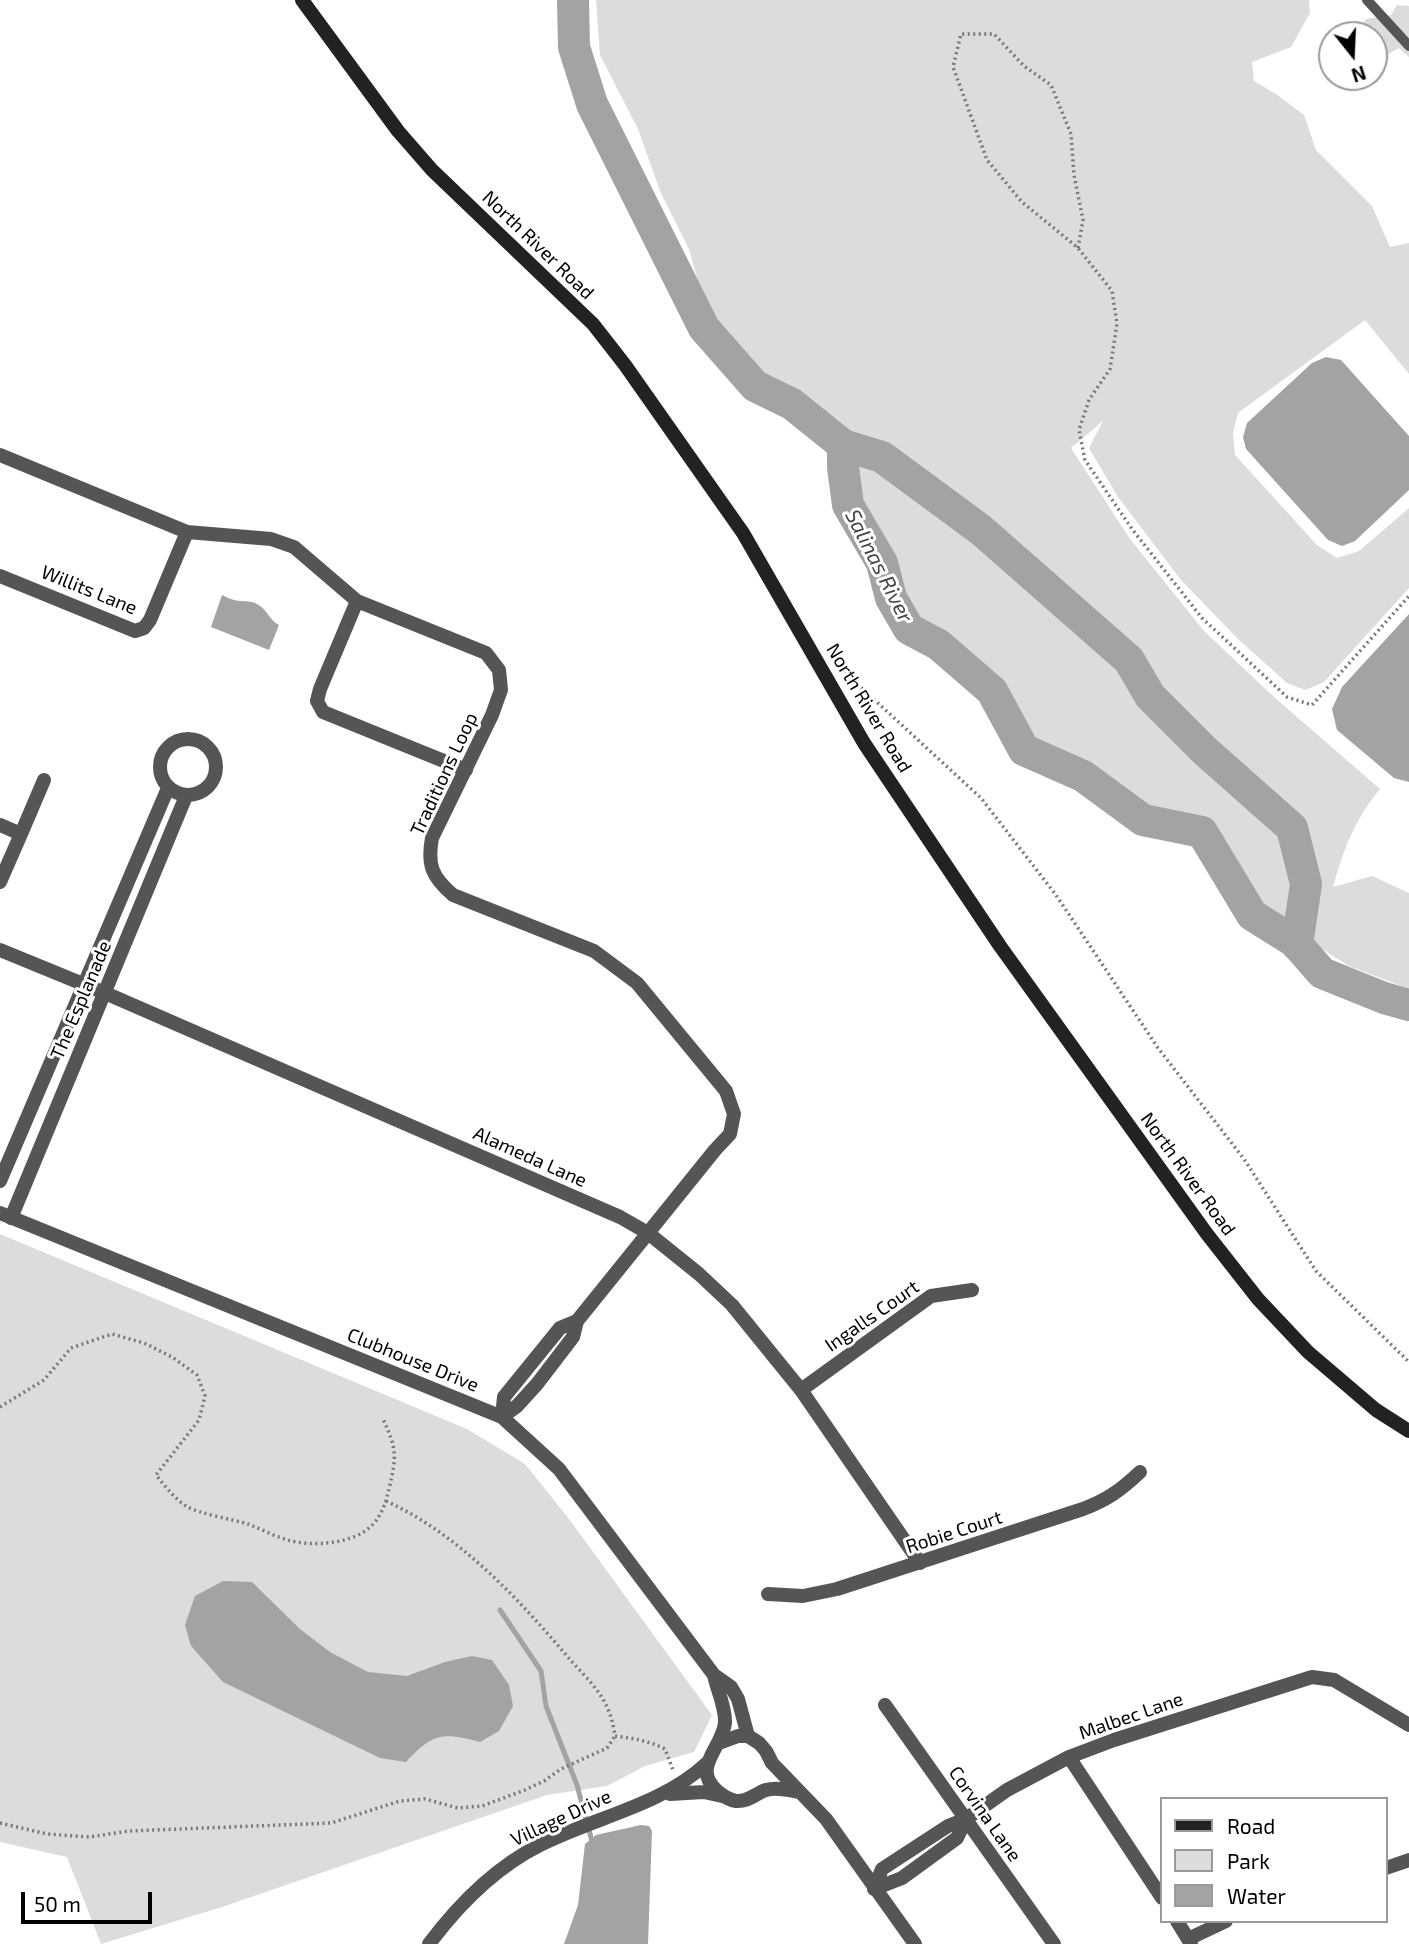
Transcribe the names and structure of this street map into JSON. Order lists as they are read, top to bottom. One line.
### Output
{"streets":{"main road":["North River Road"],"street":["Willits Lane","Traditions Loop","The Esplanade","Alameda Lane","Ingalls Court","Clubhouse Drive","Robie Court","Malbec Lane","Corvina Lane","Village Drive"]},"crossings":[["Willits Lane","Traditions Loop"],["Traditions Loop","Alameda Lane"],["Traditions Loop","Clubhouse Drive"],["The Esplanade","Alameda Lane"],["The Esplanade","Clubhouse Drive"],["Alameda Lane","Ingalls Court"],["Alameda Lane","Robie Court"],["Clubhouse Drive","Malbec Lane"],["Clubhouse Drive","Village Drive"],["Malbec Lane","Corvina Lane"]],"water":["Salinas River"],"legend":["Road","Park","Water"],"scale_bar":"50 m","north":"bottom"}
